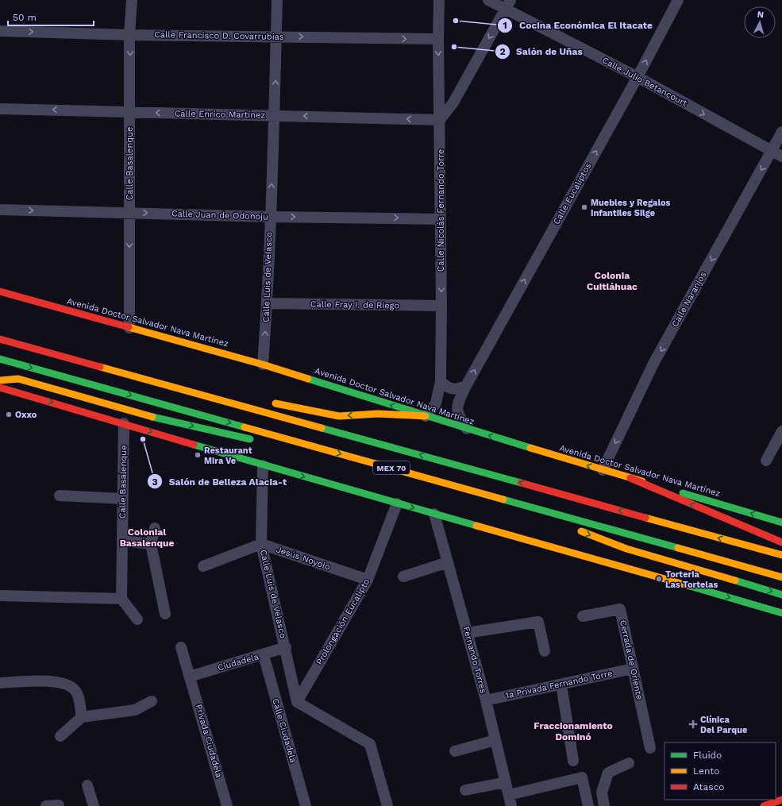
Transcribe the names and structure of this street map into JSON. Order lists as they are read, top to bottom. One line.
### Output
{"streets":{"main road":["Avenida Doctor Salvador Nava Martínez","MEX 70"],"street":["Calle Francisco D. Covarrubias","Calle Julio Betancourt","Calle Enrico Martínez","Calle Basalenque","Calle Eucaliptos","Calle Nicolás Fernando Torre","Calle Juan de Odonoju","Calle Luis de Velasco","Calle Naranjos","Calle Fray I. de Riego","Jesús Noyolo","Prolongación Eucalipto","Fernando Torres","Cerrada de Oriente","Ciudadela","1a Privada Fernando Torre","Calle Ciudadela","Privada Ciudadela"]},"crossings":[["Calle Francisco D. Covarrubias","Calle Basalenque"],["Calle Francisco D. Covarrubias","Calle Nicolás Fernando Torre"],["Calle Francisco D. Covarrubias","Calle Luis de Velasco"],["Calle Julio Betancourt","Calle Eucaliptos"],["Calle Julio Betancourt","Calle Naranjos"],["Calle Enrico Martínez","Calle Basalenque"],["Calle Enrico Martínez","Calle Nicolás Fernando Torre"],["Calle Enrico Martínez","Calle Luis de Velasco"],["Calle Basalenque","Calle Juan de Odonoju"],["Calle Basalenque","Avenida Doctor Salvador Nava Martínez"],["Calle Eucaliptos","Avenida Doctor Salvador Nava Martínez"],["Calle Nicolás Fernando Torre","Calle Juan de Odonoju"],["Calle Nicolás Fernando Torre","Calle Fray I. de Riego"],["Calle Nicolás Fernando Torre","Avenida Doctor Salvador Nava Martínez"],["Calle Juan de Odonoju","Calle Luis de Velasco"],["Calle Luis de Velasco","Calle Fray I. de Riego"],["Calle Luis de Velasco","Avenida Doctor Salvador Nava Martínez"],["Calle Luis de Velasco","Jesús Noyolo"],["Calle Luis de Velasco","Prolongación Eucalipto"],["Calle Luis de Velasco","Ciudadela"],["Calle Naranjos","Avenida Doctor Salvador Nava Martínez"],["Jesús Noyolo","Prolongación Eucalipto"],["Fernando Torres","1a Privada Fernando Torre"],["Cerrada de Oriente","1a Privada Fernando Torre"],["Ciudadela","Calle Ciudadela"],["Ciudadela","Privada Ciudadela"]],"one_way":["Calle Francisco D. Covarrubias","Calle Julio Betancourt","Calle Enrico Martínez","Calle Basalenque","Calle Eucaliptos","Calle Nicolás Fernando Torre","Calle Juan de Odonoju","Calle Luis de Velasco","Calle Naranjos"],"districts":["Colonia Cuitláhuac","Colonial Basalenque","Fraccionamiento Dominó"],"places":{"other":["Cocina Económica El Itacate","Salón de Uñas","Muebles y Regalos Infantiles Silge","Oxxo","Salón de Belleza Alacia-t","Restaurant Mira Ve","Torteria Las Tortelas"],"health":["Clínica Del Parque"]},"legend":["Fluido","Lento","Atasco"],"scale_bar":"50 m","north":"top"}
